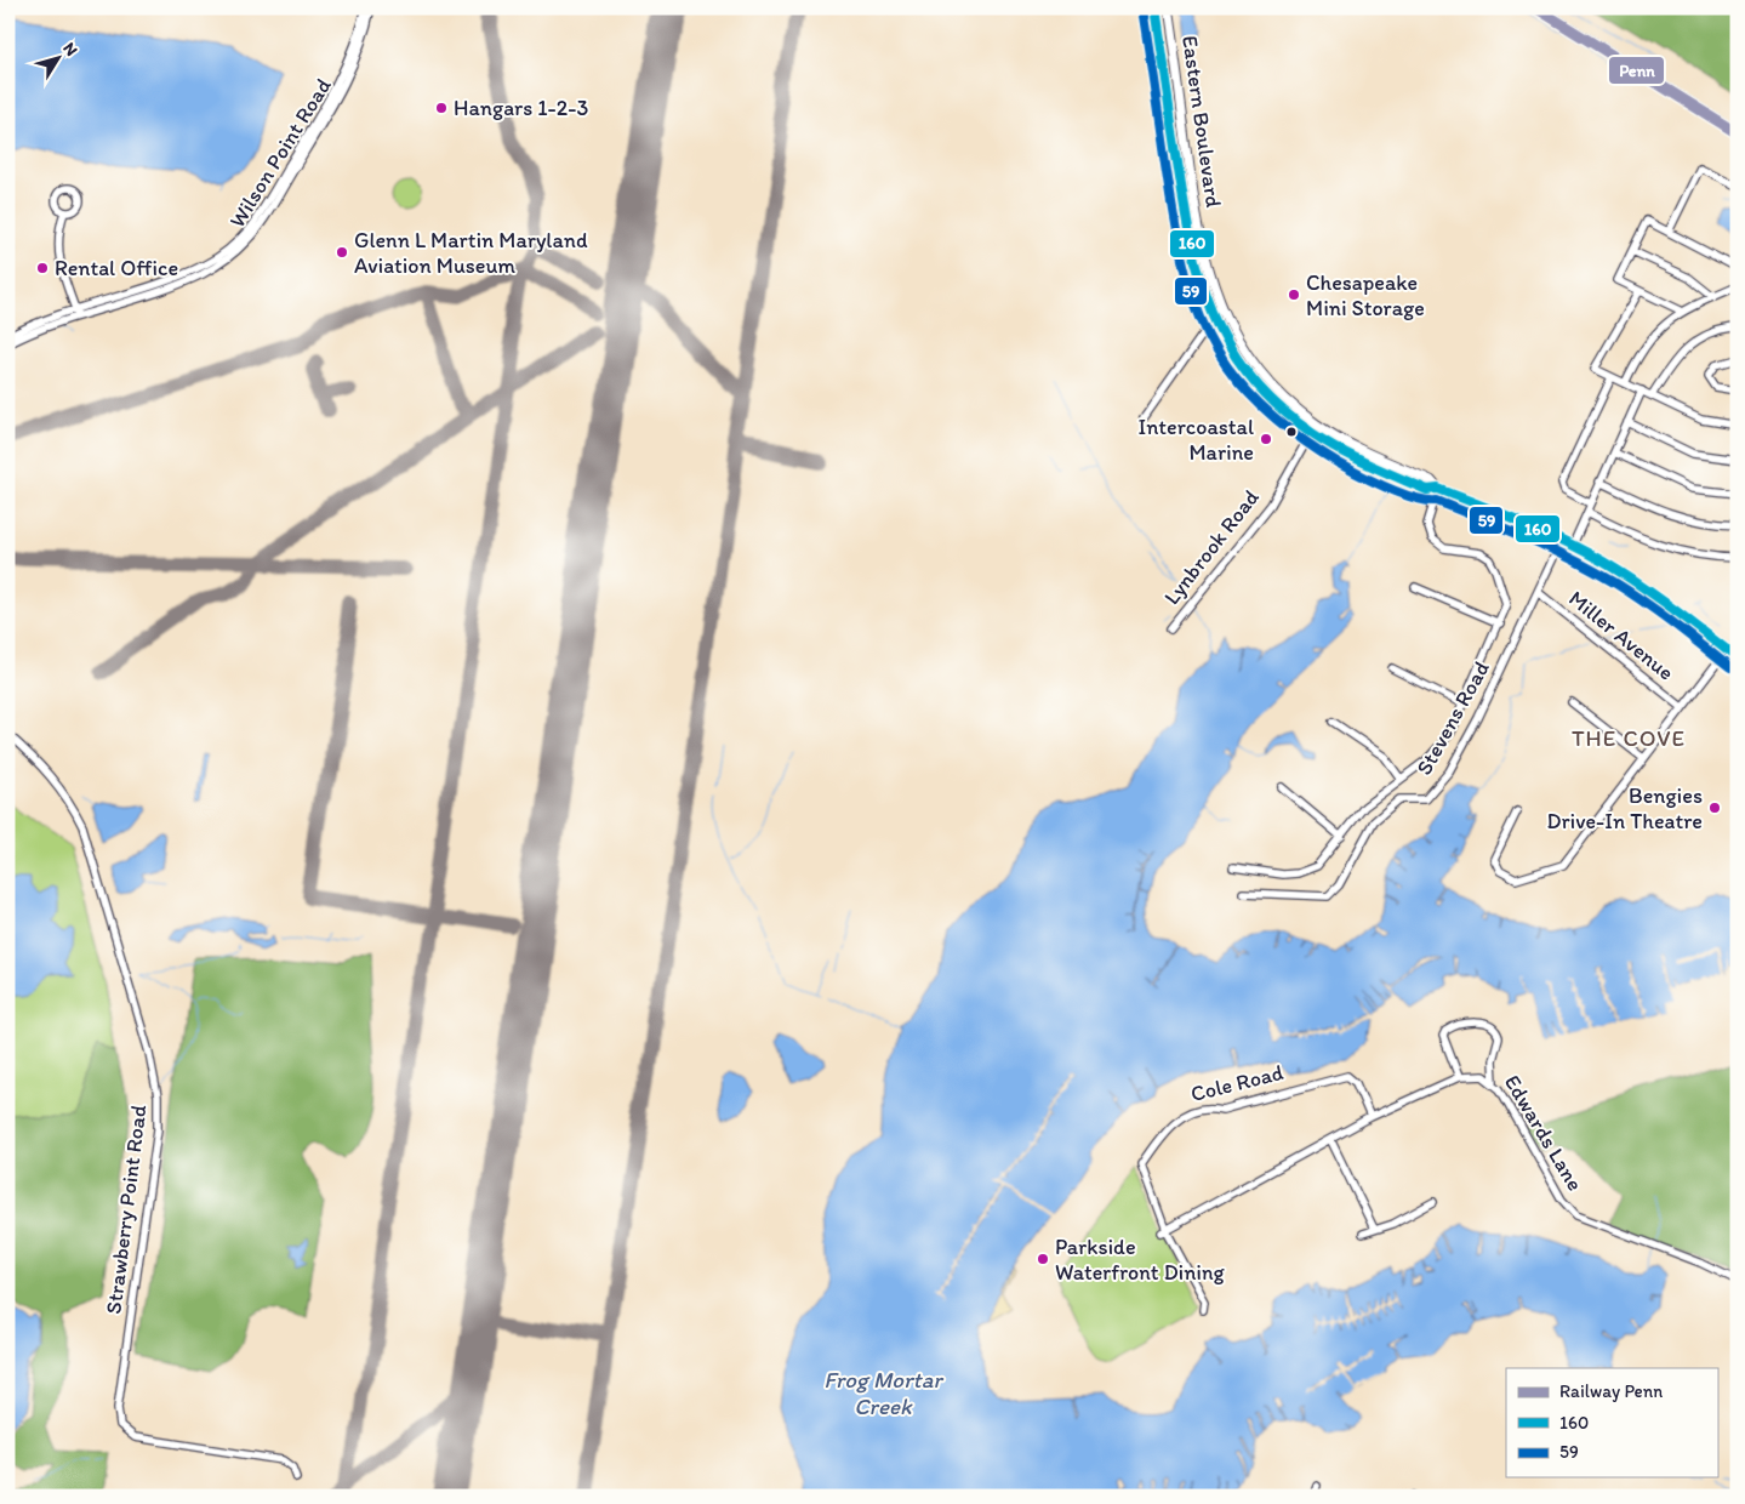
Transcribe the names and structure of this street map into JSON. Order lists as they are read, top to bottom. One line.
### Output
{"streets":{"main road":["Eastern Boulevard"],"street":["Wilson Point Road","Lynbrook Road","Miller Avenue","Stevens Road","Cole Road","Edwards Lane","Strawberry Point Road"]},"crossings":[["Eastern Boulevard","Lynbrook Road"],["Eastern Boulevard","Stevens Road"],["Miller Avenue","Stevens Road"],["Cole Road","Edwards Lane"]],"districts":["THE COVE"],"water":["Frog Mortar Creek"],"places":["Hangars 1-2-3","Glenn L Martin Maryland Aviation Museum","Rental Office","Chesapeake Mini Storage","Intercoastal Marine","Bengies Drive-In Theatre","Parkside Waterfront Dining"],"lines":["rail line Penn","transit line 160","transit line 59"],"legend":["Railway Penn","160","59"],"north":"top right"}
